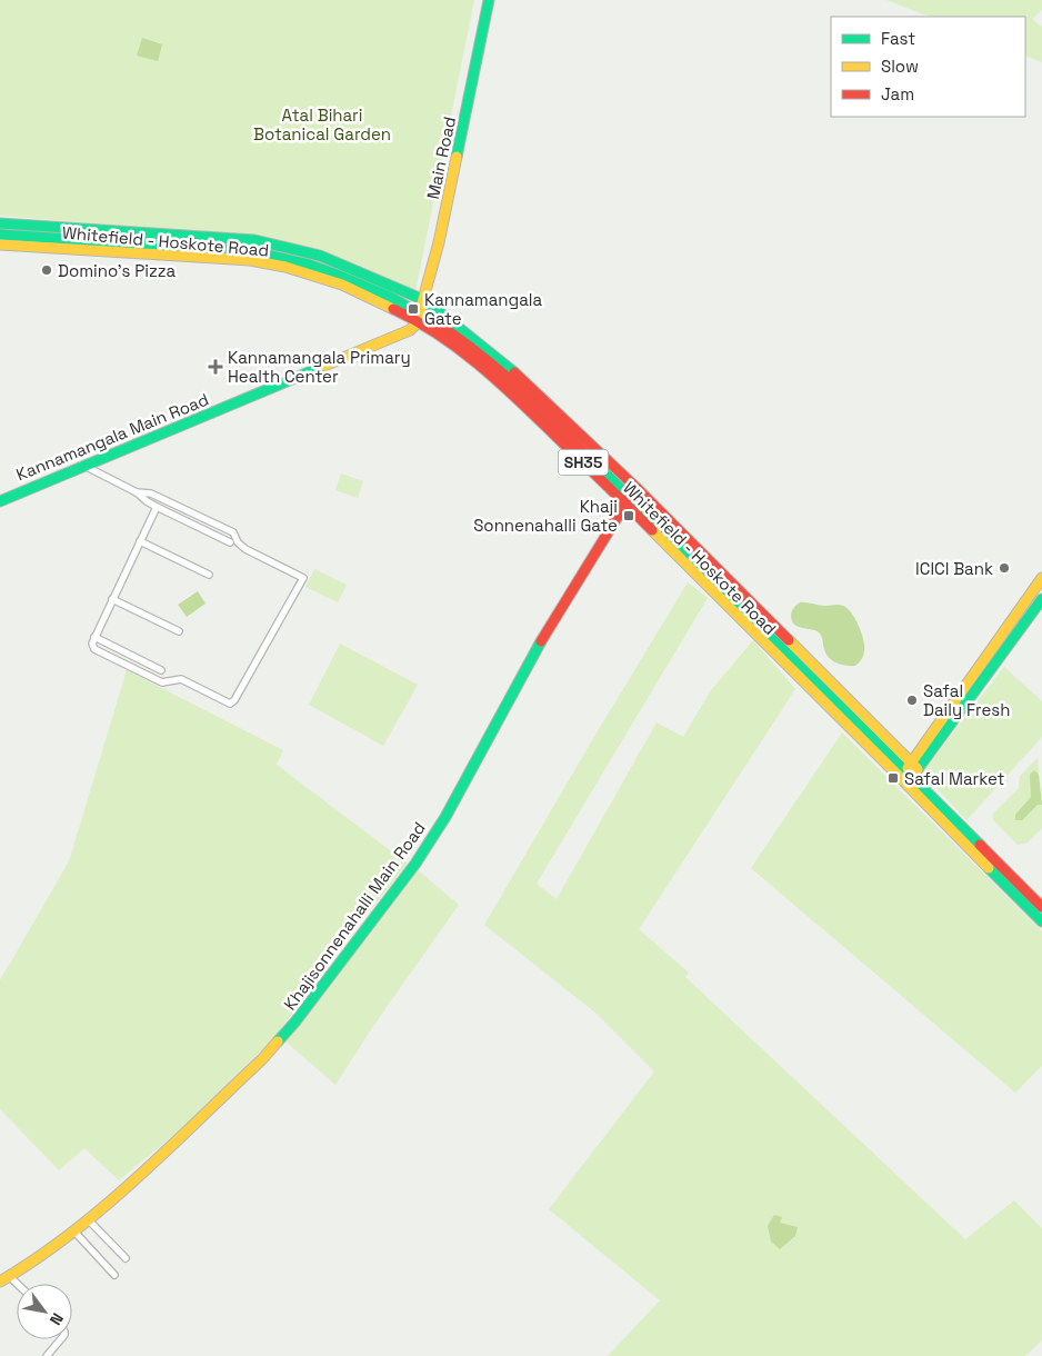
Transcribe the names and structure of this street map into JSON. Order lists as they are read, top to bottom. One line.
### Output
{"streets":{"street":["Main Road","Whitefield - Hoskote Road","Kannamangala Main Road","SH35","Khajisonnenahalli Main Road"]},"crossings":[["Main Road","Whitefield - Hoskote Road"],["Main Road","Kannamangala Main Road"],["Whitefield - Hoskote Road","Kannamangala Main Road"],["Whitefield - Hoskote Road","Khajisonnenahalli Main Road"]],"parks":["Atal Bihari Botanical Garden"],"places":{"other":["Domino's Pizza","ICICI Bank","Safal Daily Fresh"],"transit":["Kannamangala Gate","Khaji Sonnenahalli Gate","Safal Market"],"health":["Kannamangala Primary Health Center"]},"legend":["Fast","Slow","Jam"],"north":"bottom right"}
